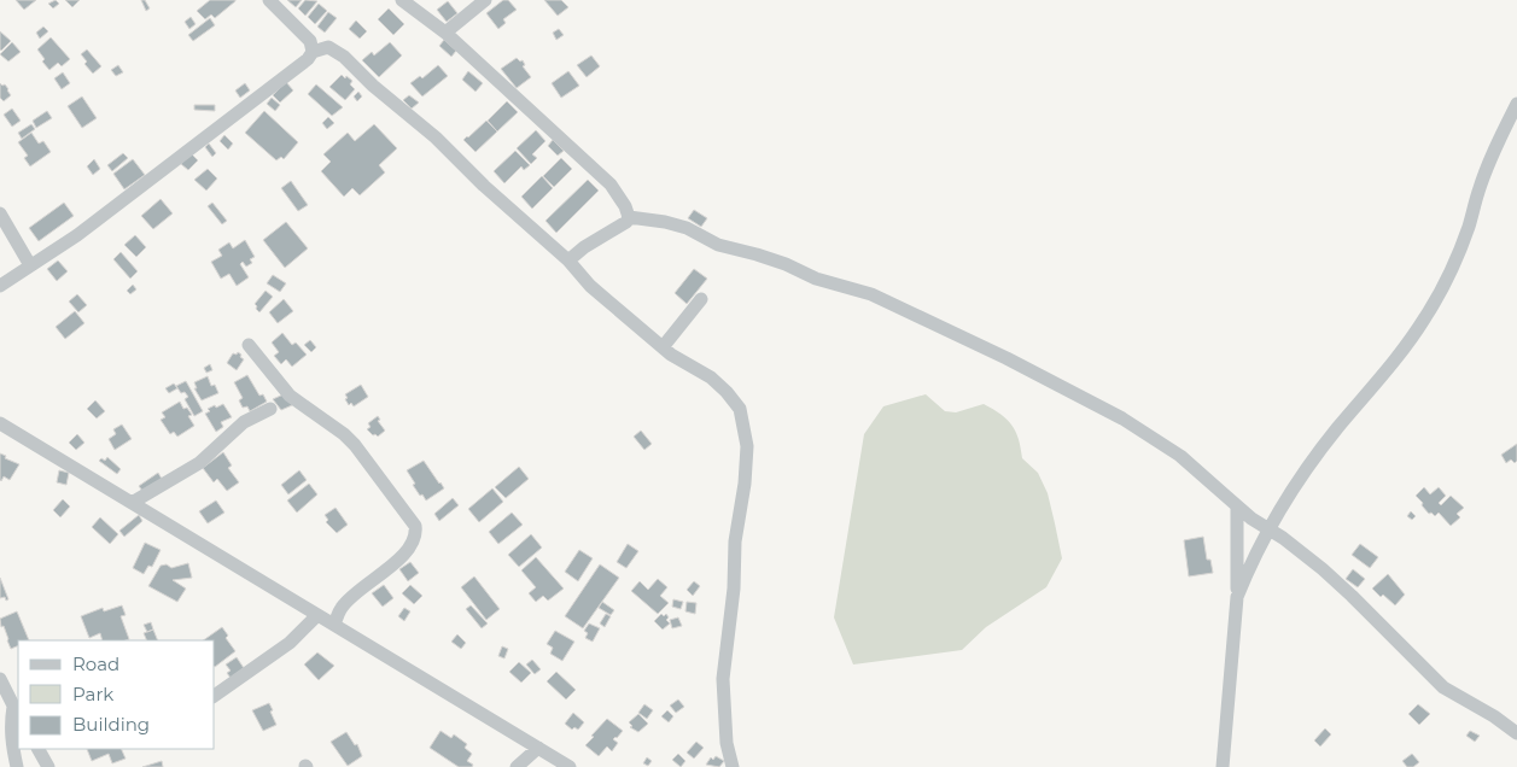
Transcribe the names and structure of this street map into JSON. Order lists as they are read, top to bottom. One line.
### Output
{"legend":["Road","Park","Building"]}
